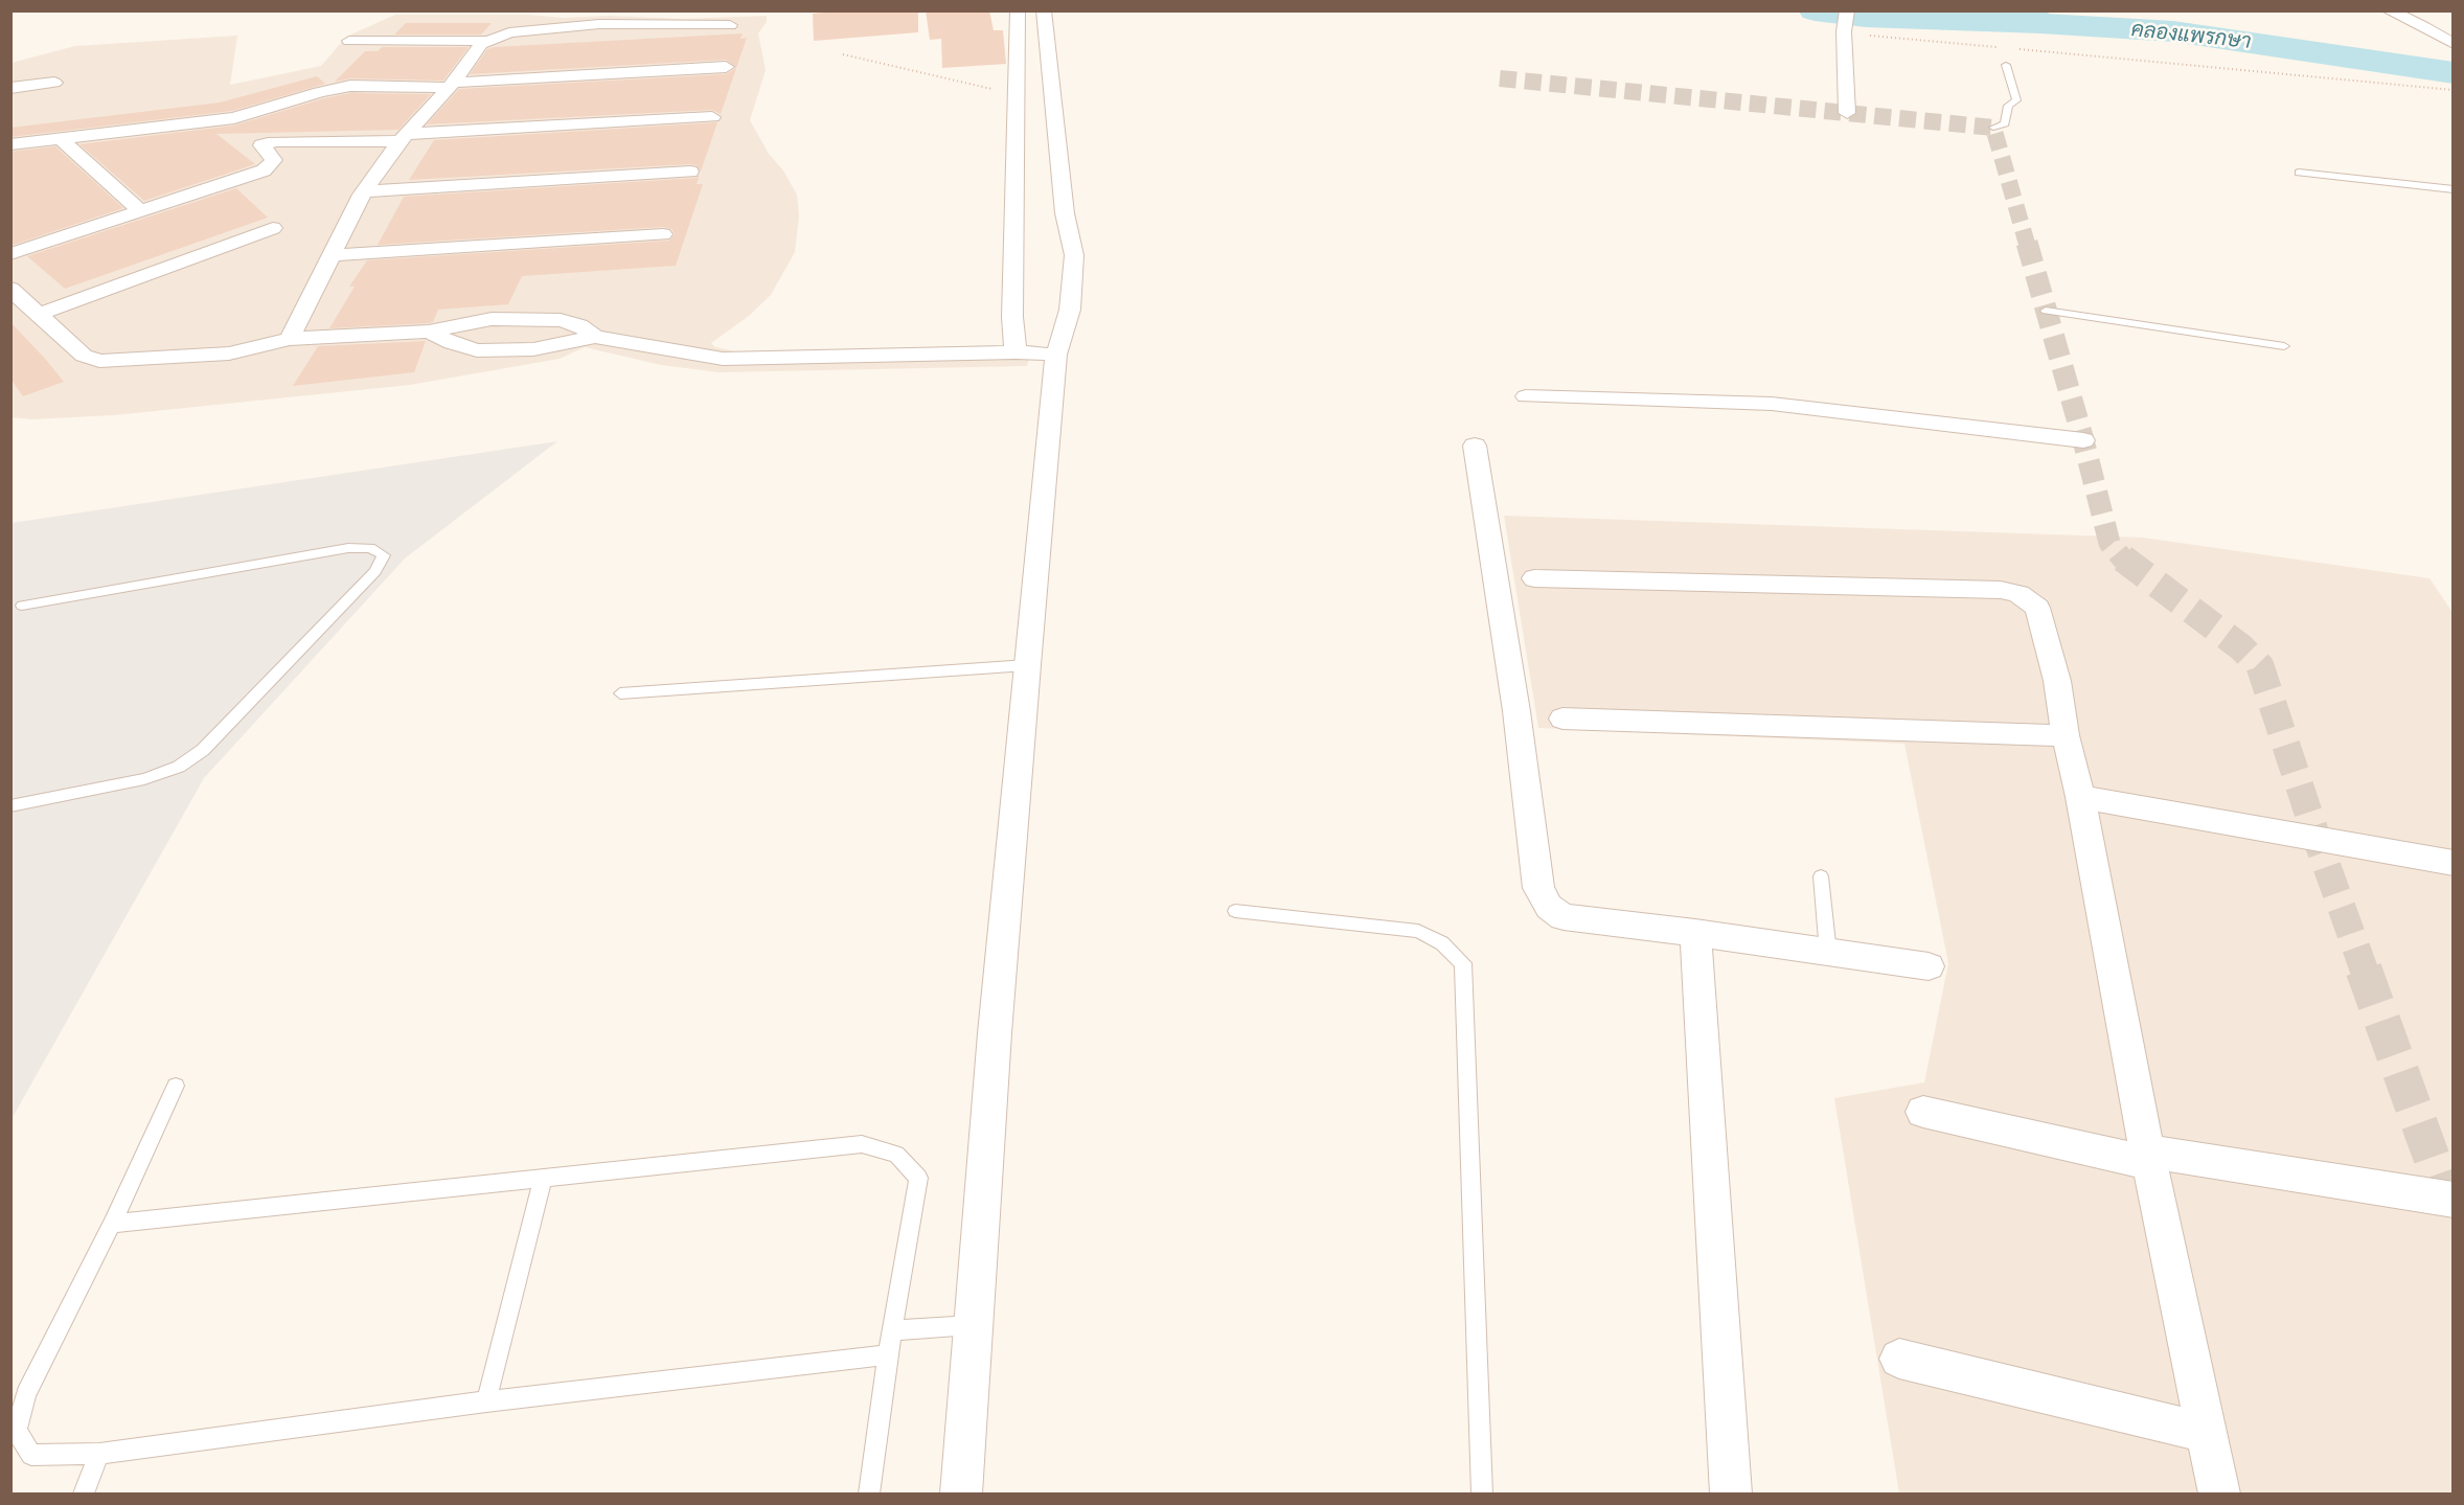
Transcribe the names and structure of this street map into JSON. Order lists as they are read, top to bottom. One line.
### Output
{"water":["คลองแพรกษา"]}
